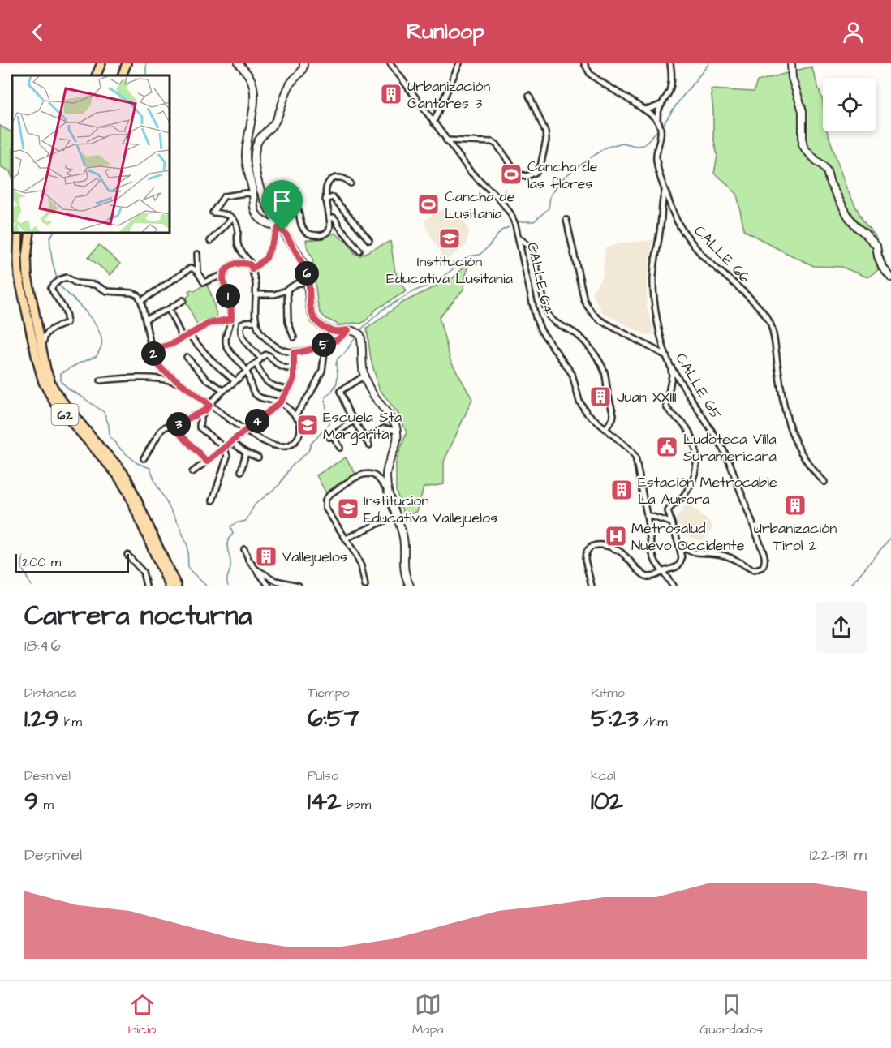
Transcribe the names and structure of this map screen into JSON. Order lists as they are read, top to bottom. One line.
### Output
{"streets":{"highway":["62"],"street":["CALLE 66","CALLE 64","CALLE 65"]},"crossings":[["CALLE 66","CALLE 65"]],"places":{"building":["Urbanización Cantares 3","Juan XXIII","Estación Metrocable La Aurora","Urbanización Tirol 2","Vallejuelos"],"sports":["Cancha de las flores","Cancha de Lusitania"],"school or university":["Institución Educativa Lusitania","Escuela Sta Margarita","Institucion Educativa Vallejuelos"],"public building":["Ludoteca Villa Suramericana"],"hospital":["Metrosalud Nuevo Occidente"]},"scale_bar":"200 m","page":{"header":"Runloop","pins":["6","1","5","2","4","3"],"scale":"200 m","heading":["Carrera nocturna","18:46"],"stats":[["Distancia","1.29 km"],["Tiempo","6:57"],["Ritmo","5:23 /km"],["Desnivel","9 m"],["Pulso","142 bpm"],["kcal","102"]],"chart":["Desnivel","122–131 m"],"tabs":["Inicio","Mapa","Guardados"]}}
